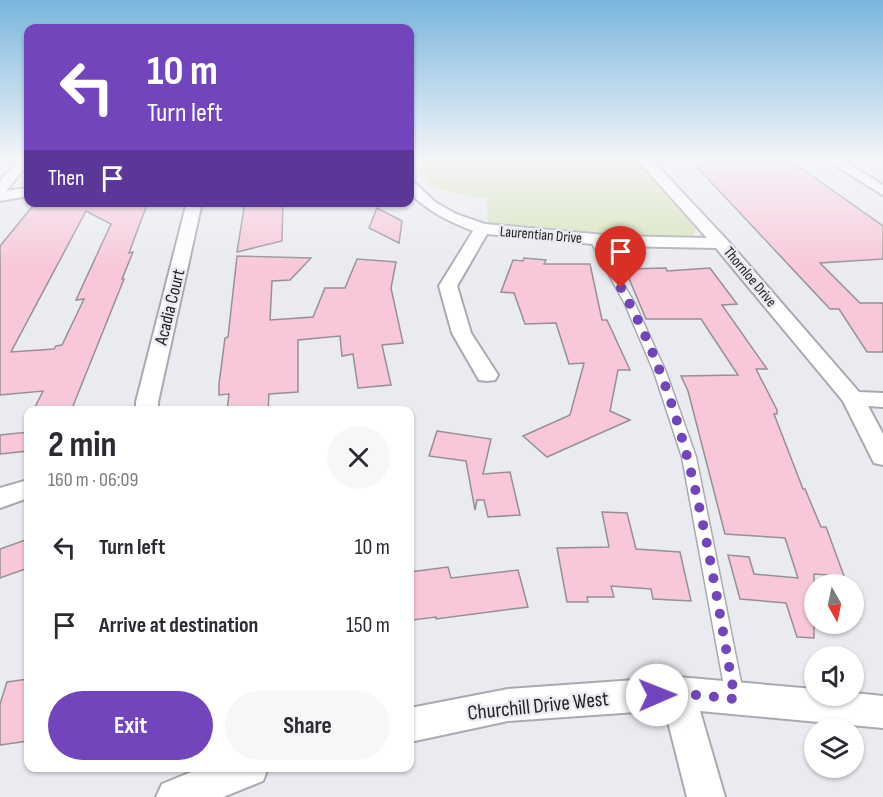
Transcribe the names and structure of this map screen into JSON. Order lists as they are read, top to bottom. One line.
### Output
{"streets":{"street":["Laurentian Drive","Thornloe Drive","Acadia Court","Churchill Drive West"]},"crossings":[["Laurentian Drive","Thornloe Drive"]],"north":"bottom","page":{"turn":["10 m","Turn left"],"then":"Then","heading":["2 min","160 m · 06:09"],"list":[{"name":"Turn left","value":"10 m"},{"name":"Arrive at destination","value":"150 m"}],"buttons":["Exit","Share"]}}
